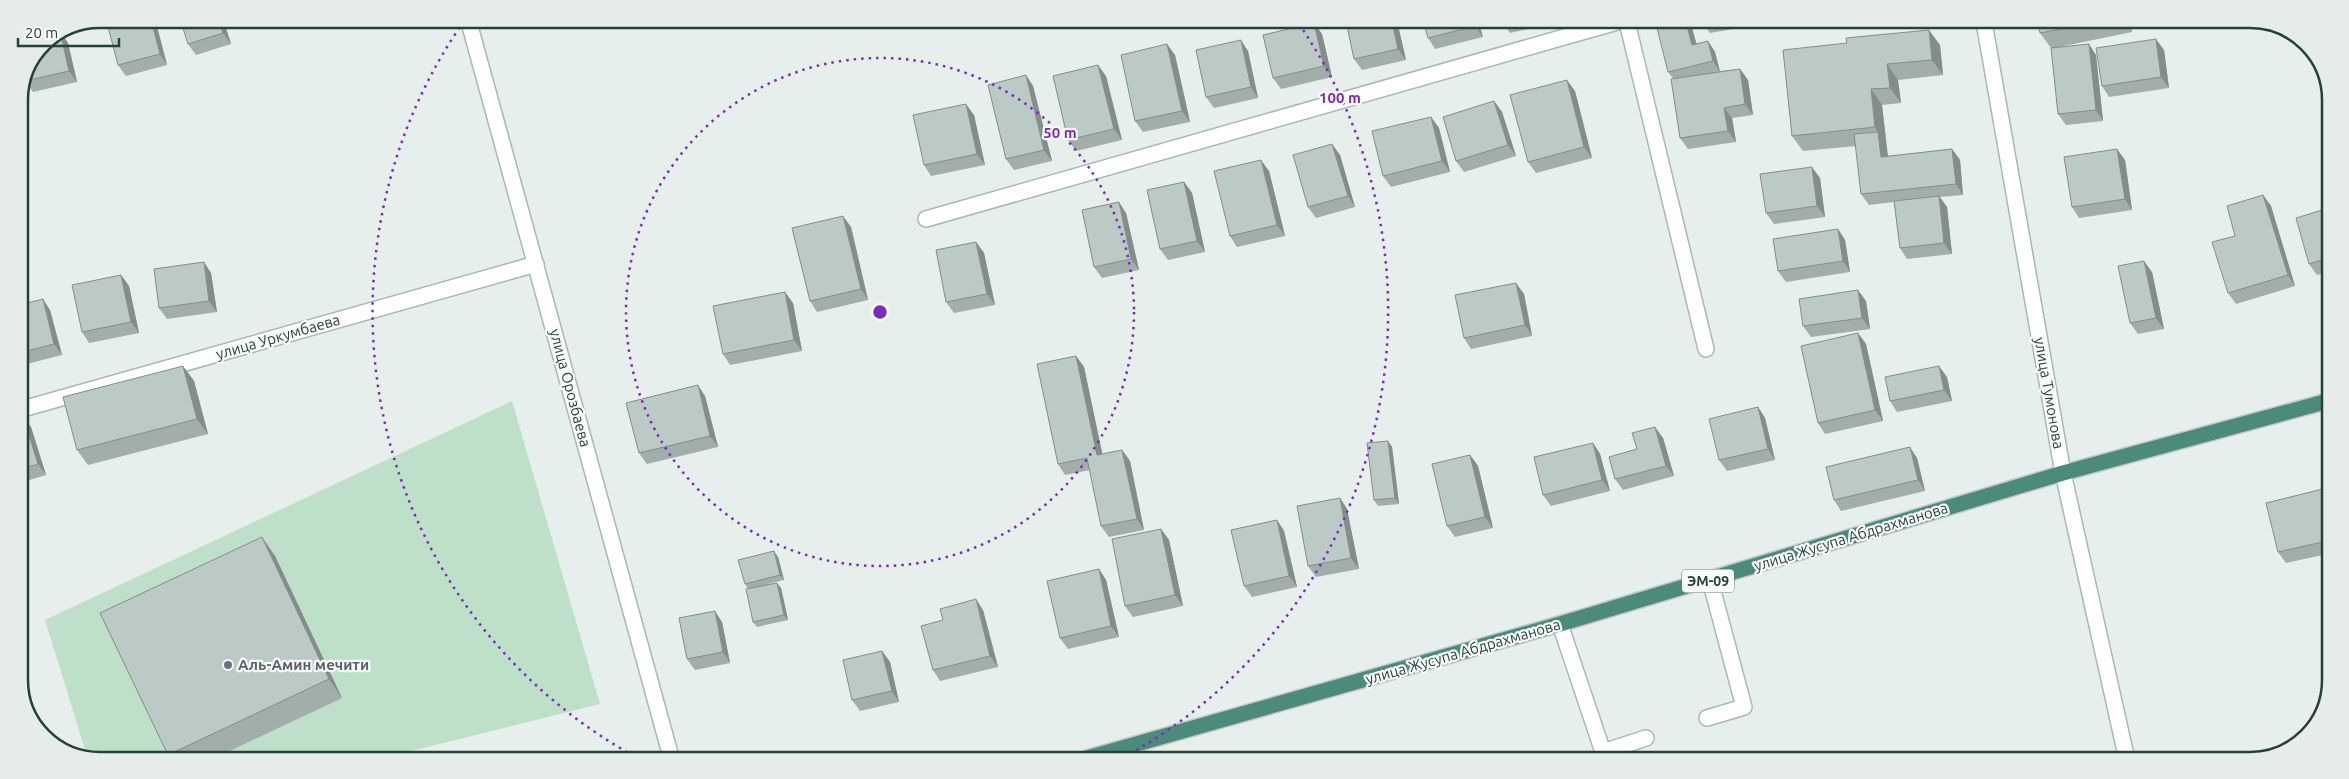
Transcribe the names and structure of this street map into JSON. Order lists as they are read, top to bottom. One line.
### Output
{"streets":{"highway":["улица Жусупа Абдрахманова","ЭМ-09"],"street":["улица Уркумбаева","улица Орозбаева","улица Тумонова"]},"crossings":[["улица Уркумбаева","улица Орозбаева"],["улица Тумонова","улица Жусупа Абдрахманова"]],"places":["Аль-Амин мечити"],"scale_bar":"20 m","rings":["100 m","50 m"]}
